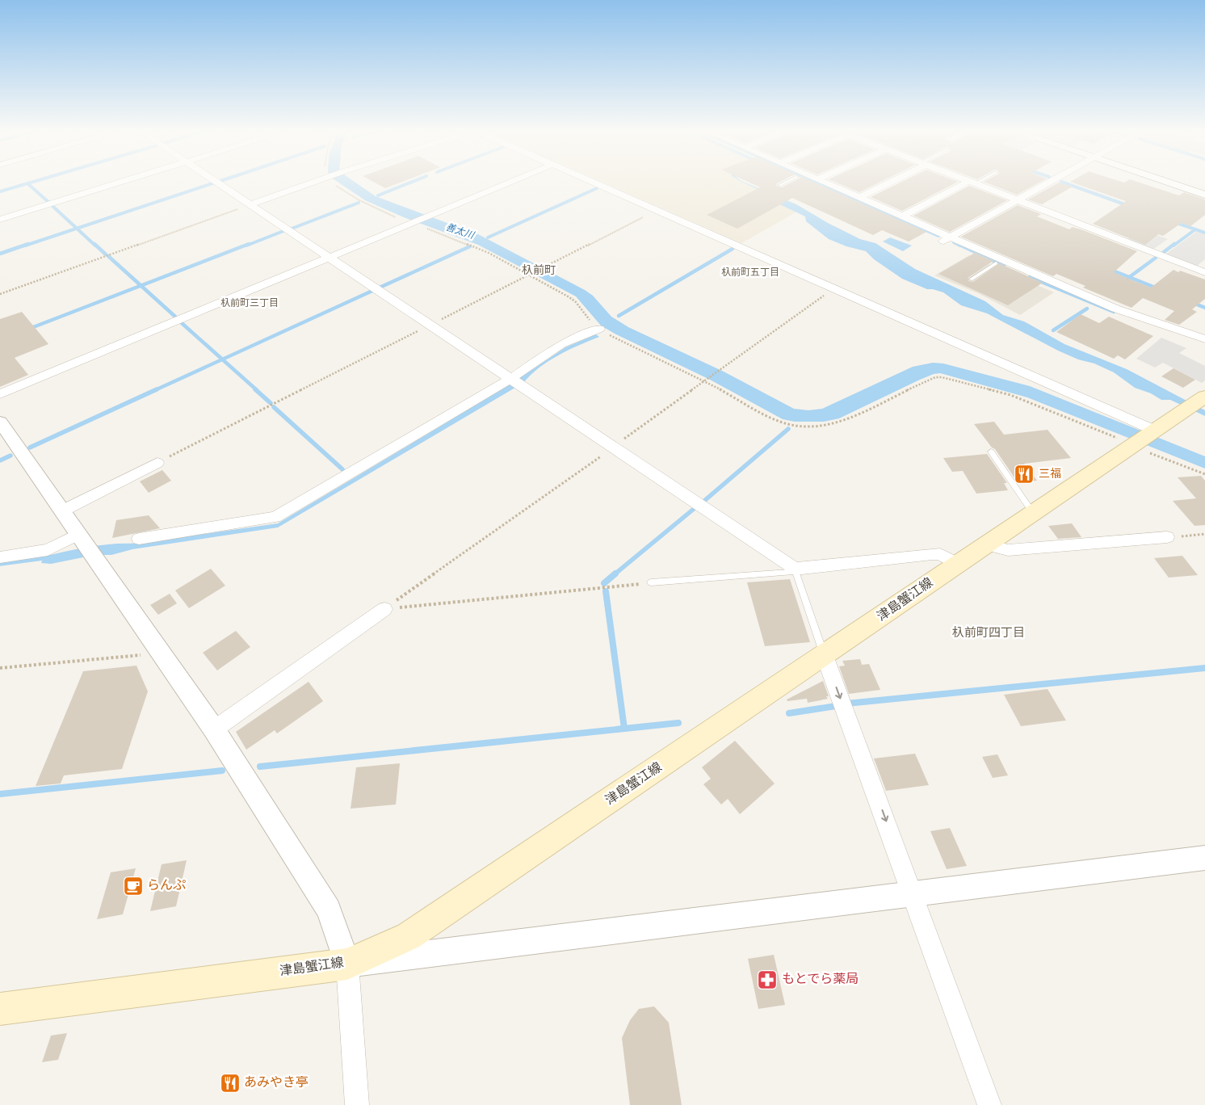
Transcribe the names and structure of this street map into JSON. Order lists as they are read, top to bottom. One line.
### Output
{"streets":{"main road":["津島蟹江線"]},"districts":["杁前町","杁前町五丁目","杁前町三丁目","杁前町四丁目"],"water":["善太川"],"places":{"restaurant":["三福","あみやき亭"],"cafe":["らんぷ"],"pharmacy":["もとでら薬局"]}}
